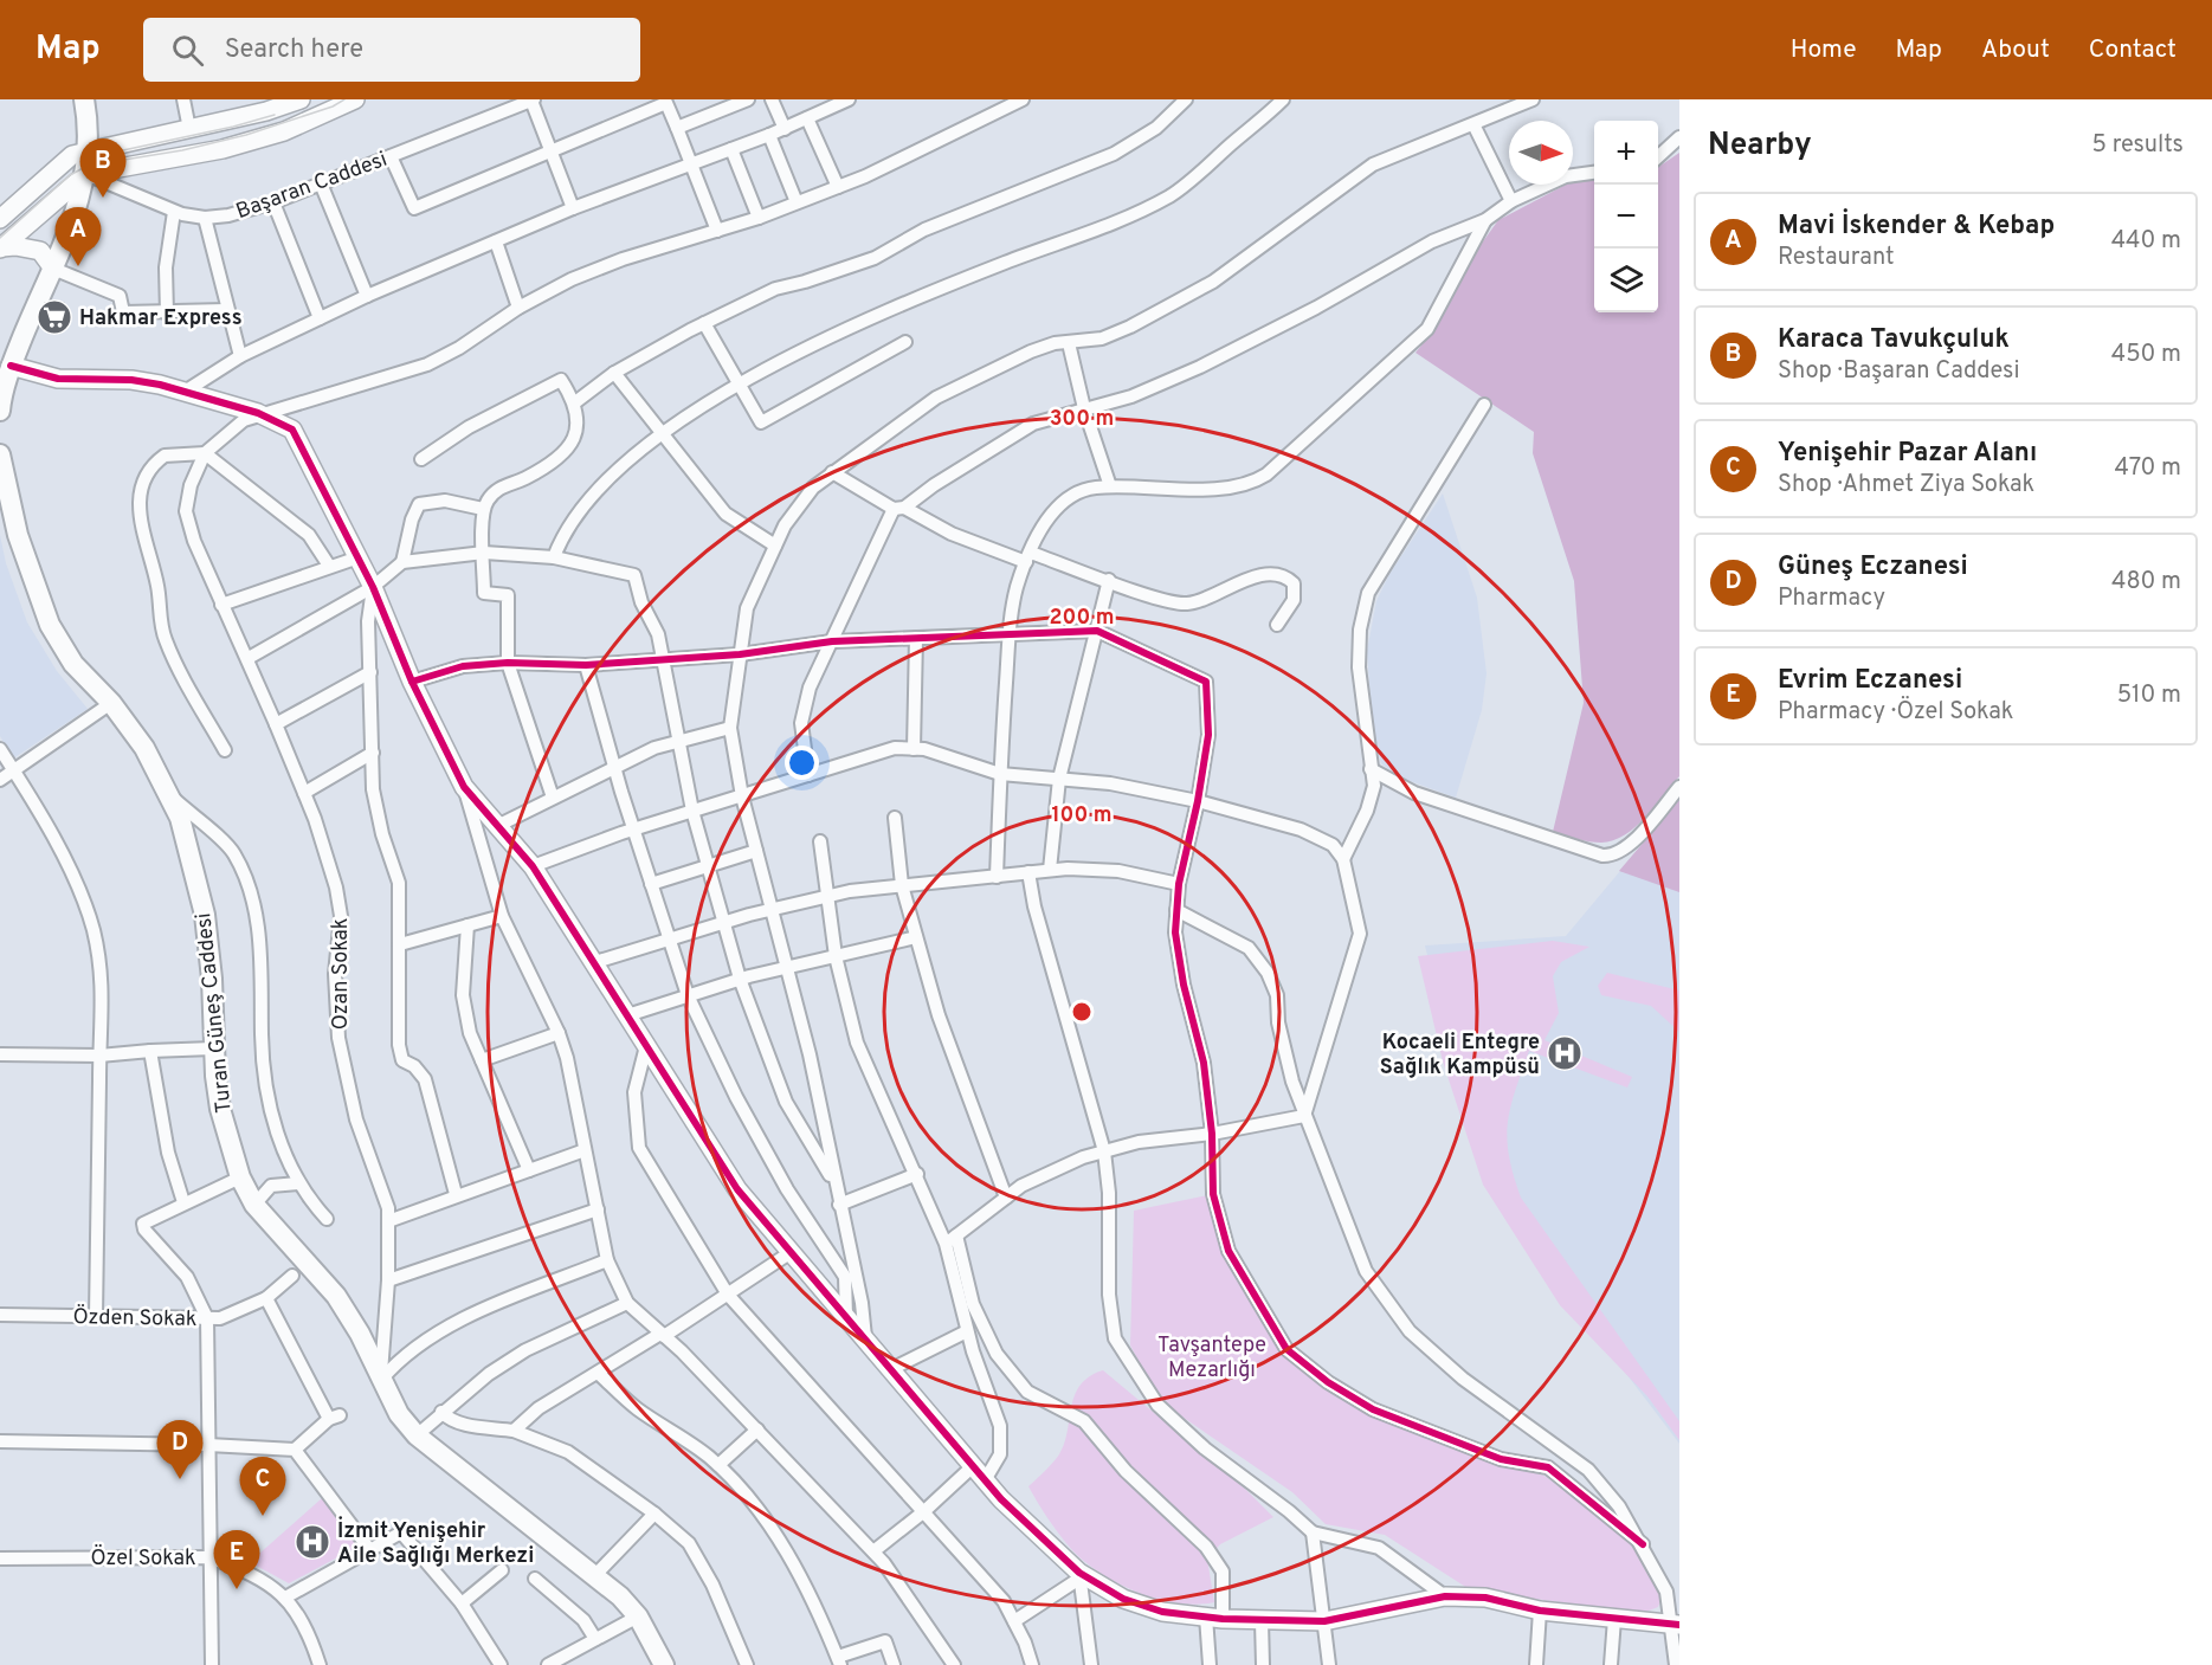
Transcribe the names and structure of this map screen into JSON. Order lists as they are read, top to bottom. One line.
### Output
{"streets":{"main road":["Turan Güneş Caddesi"],"street":["Başaran Caddesi","Ozan Sokak","Özden Sokak","Özel Sokak"]},"crossings":[["Ozan Sokak","Turan Güneş Caddesi"]],"parks":["Tavşantepe Mezarlığı"],"places":{"supermarket":["Hakmar Express"],"hospital":["Kocaeli Entegre Sağlık Kampüsü","İzmit Yenişehir Aile Sağlığı Merkezi"]},"north":"right","page":{"header":"Map","search":"Search here","nav":["Home","Map","About","Contact"],"heading":["Nearby","5 results"],"map_buttons":["+","−"],"pins":["B","A","D","C","E"],"list":[{"mark":"A","name":"Mavi İskender & Kebap","note":"Restaurant","value":"440 m"},{"mark":"B","name":"Karaca Tavukçuluk","note":"Shop · Başaran Caddesi","value":"450 m"},{"mark":"C","name":"Yenişehir Pazar Alanı","note":"Shop · Ahmet Ziya Sokak","value":"470 m"},{"mark":"D","name":"Güneş Eczanesi","note":"Pharmacy","value":"480 m"},{"mark":"E","name":"Evrim Eczanesi","note":"Pharmacy · Özel Sokak","value":"510 m"}]},"rings":["300 m","200 m","100 m"]}
